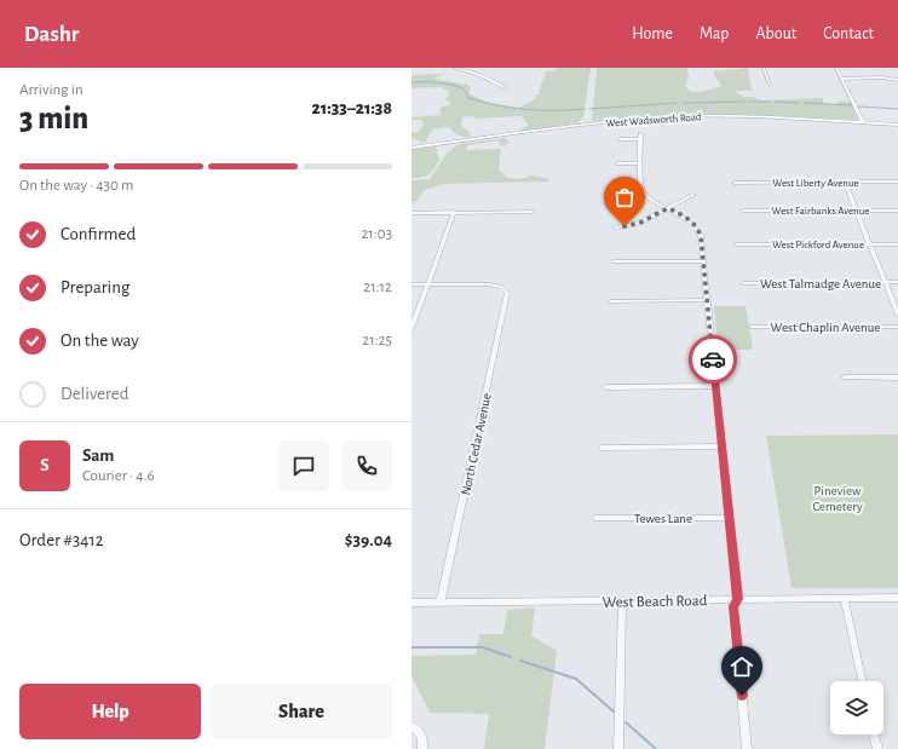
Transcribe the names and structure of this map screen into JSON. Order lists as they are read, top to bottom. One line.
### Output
{"streets":{"main road":["West Wadsworth Road"],"street":["West Liberty Avenue","West Fairbanks Avenue","West Pickford Avenue","West Talmadge Avenue","West Chaplin Avenue","North Cedar Avenue","Tewes Lane","West Beach Road"]},"crossings":[["North Cedar Avenue","West Beach Road"]],"parks":["Pineview Cemetery"],"page":{"header":"Dashr","nav":["Home","Map","About","Contact"],"heading":["3 min","Arriving in","21:33–21:38"],"panel":["Sam","Courier · 4.6","Order #3412","$39.04"],"bar":"On the way · 430 m","list":[["Confirmed","21:03"],["Preparing","21:12"],["On the way","21:25"],"Delivered"],"round":"S","buttons":["Help","Share"]}}
